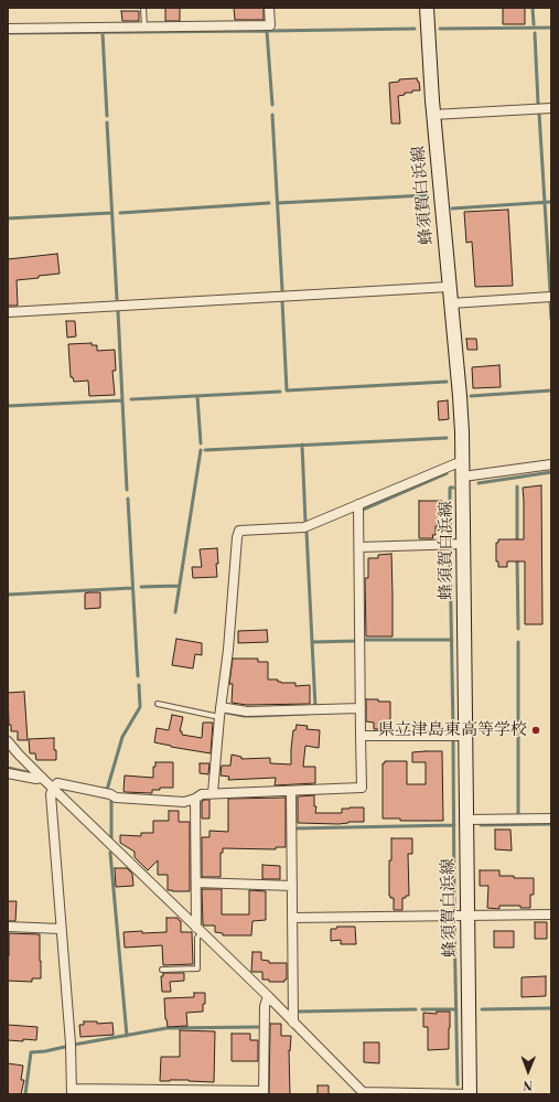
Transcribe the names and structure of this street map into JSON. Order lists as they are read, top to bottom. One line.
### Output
{"streets":{"main road":["蜂須賀白浜線"]},"places":["県立津島東高等学校"],"north":"bottom"}
